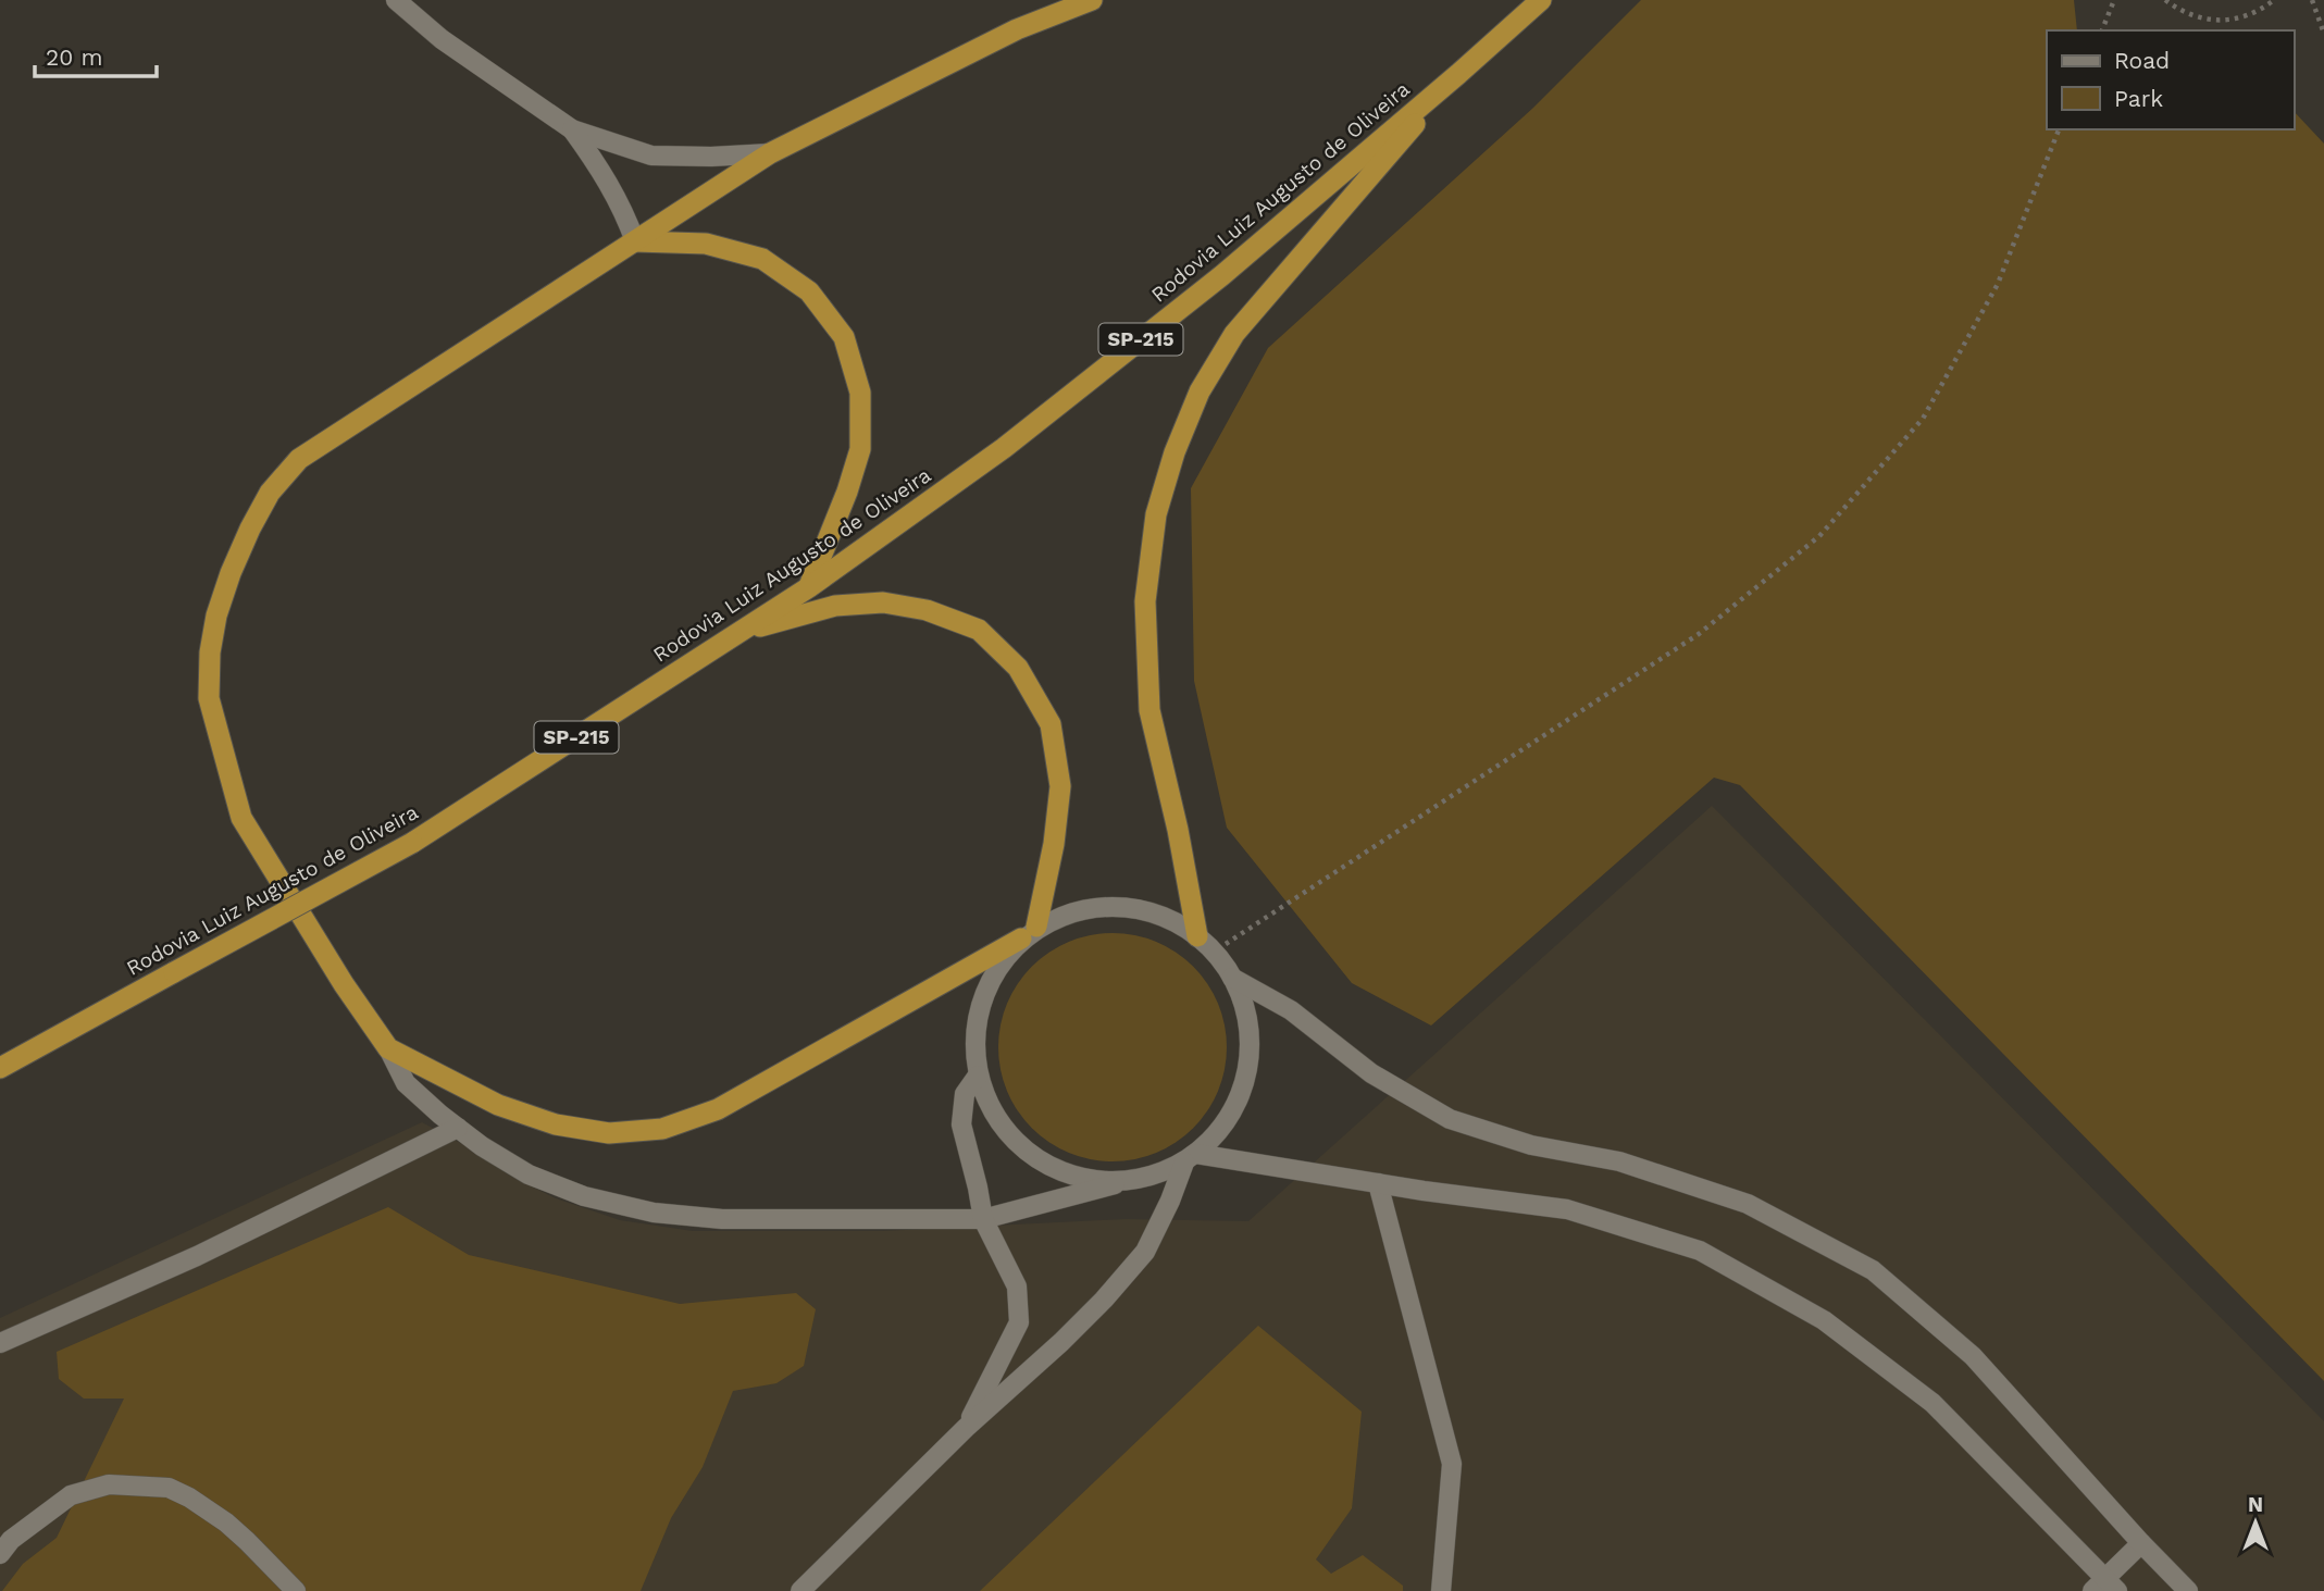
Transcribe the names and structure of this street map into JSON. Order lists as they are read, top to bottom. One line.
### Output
{"streets":{"highway":["Rodovia Luiz Augusto de Oliveira","SP-215"]},"legend":["Road","Park"],"scale_bar":"20 m","north":"top"}
